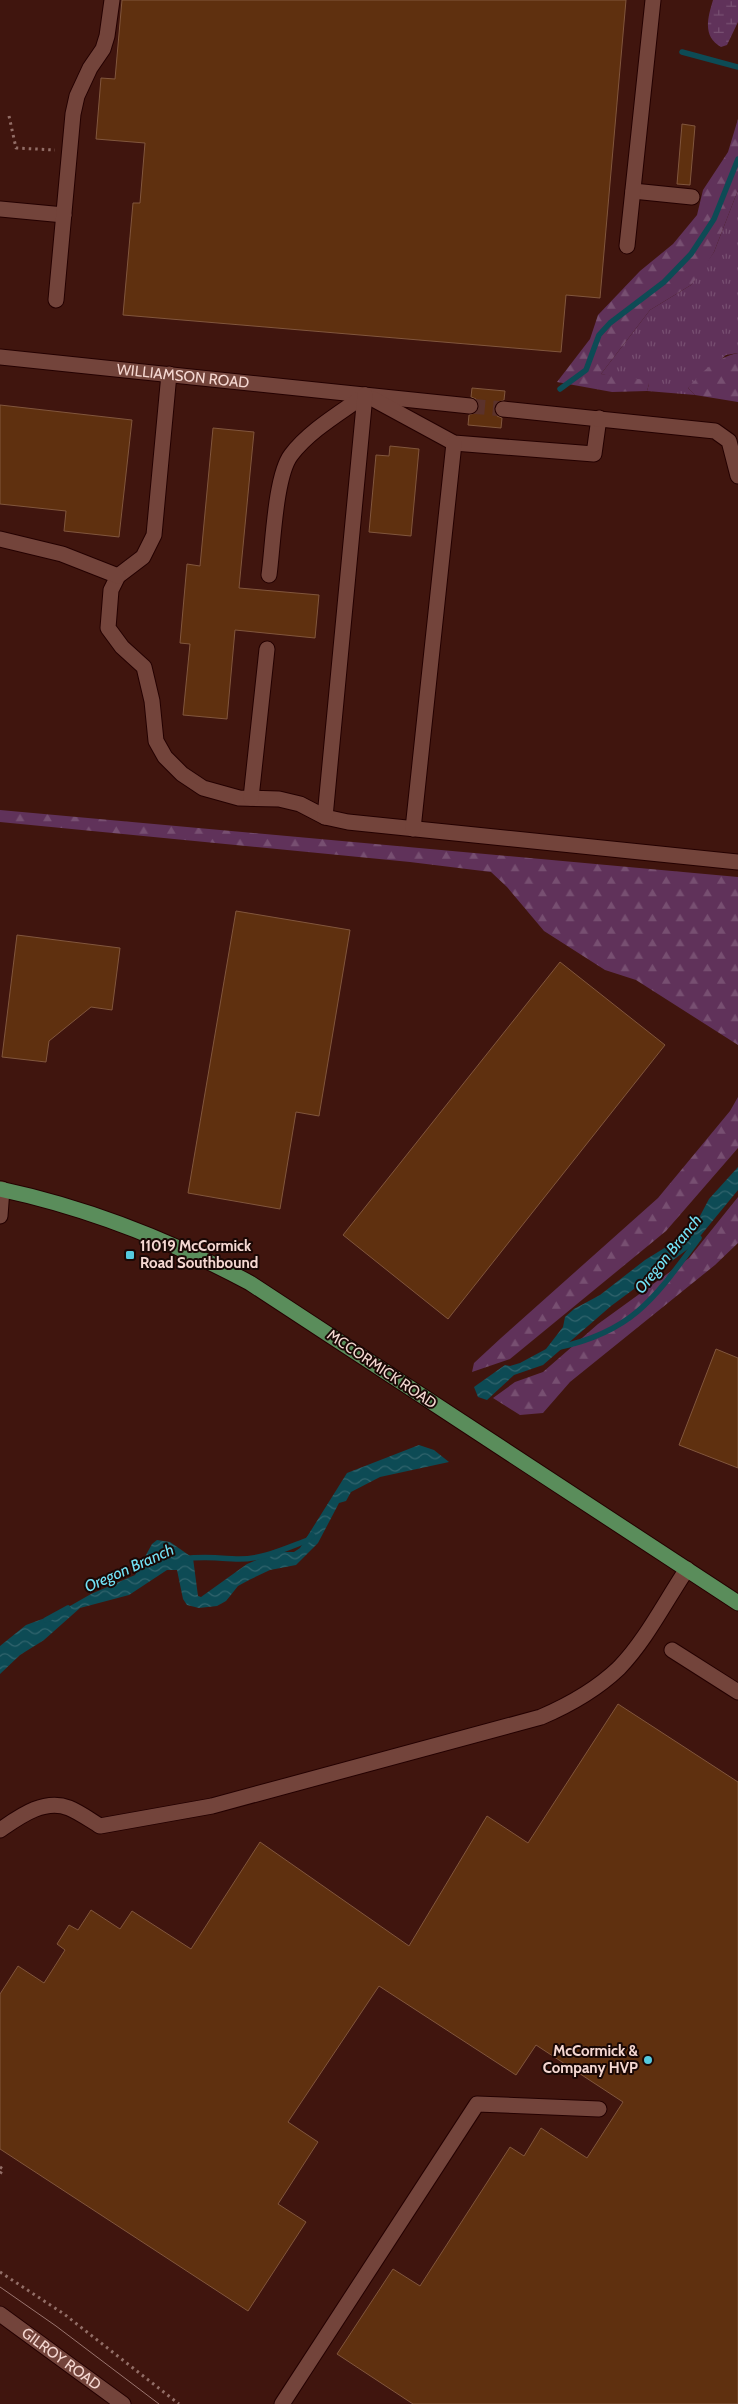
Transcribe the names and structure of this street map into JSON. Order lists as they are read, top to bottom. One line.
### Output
{"streets":{"main road":["MCCORMICK ROAD"],"street":["WILLIAMSON ROAD","GILROY ROAD"]},"water":["Oregon Branch"],"places":{"transit":["11019 McCormick Road Southbound"],"other":["McCormick & Company HVP"]}}
